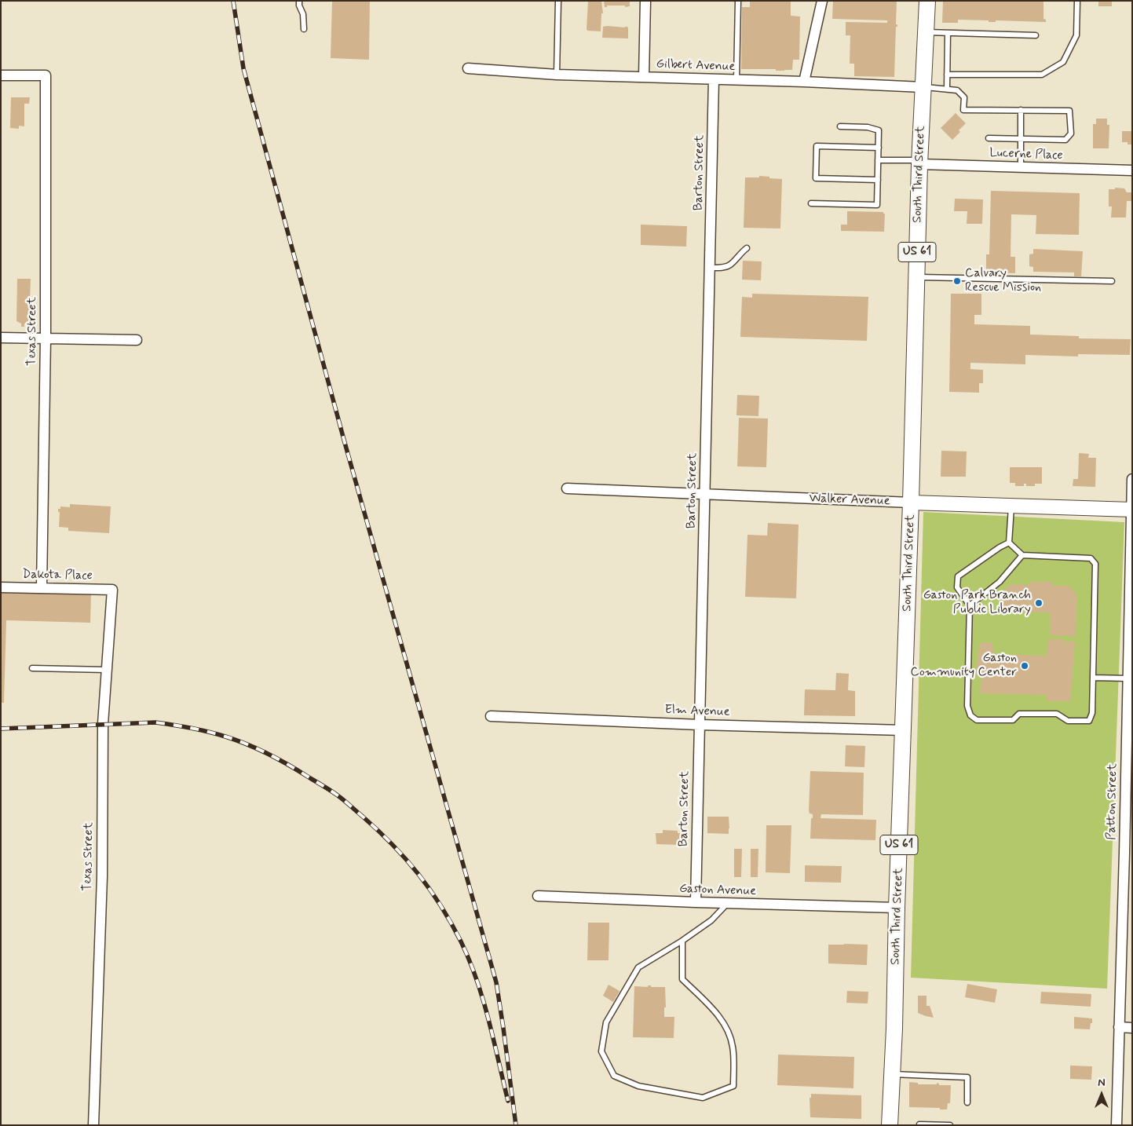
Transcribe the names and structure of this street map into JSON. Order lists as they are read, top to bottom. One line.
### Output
{"streets":{"main road":["South Third Street","US 61"],"street":["Gilbert Avenue","Lucerne Place","Barton Street","Texas Street","Walker Avenue","Dakota Place","Elm Avenue","Patton Street","Gaston Avenue"]},"crossings":[["Gilbert Avenue","Barton Street"],["Gilbert Avenue","South Third Street"],["Lucerne Place","South Third Street"],["Barton Street","Walker Avenue"],["Barton Street","Elm Avenue"],["Barton Street","Gaston Avenue"],["South Third Street","Walker Avenue"],["South Third Street","Elm Avenue"],["South Third Street","Gaston Avenue"],["Texas Street","Dakota Place"],["Walker Avenue","Patton Street"]],"places":["Calvary Rescue Mission","Gaston Park Branch Public Library","Gaston Community Center"],"north":"top"}
